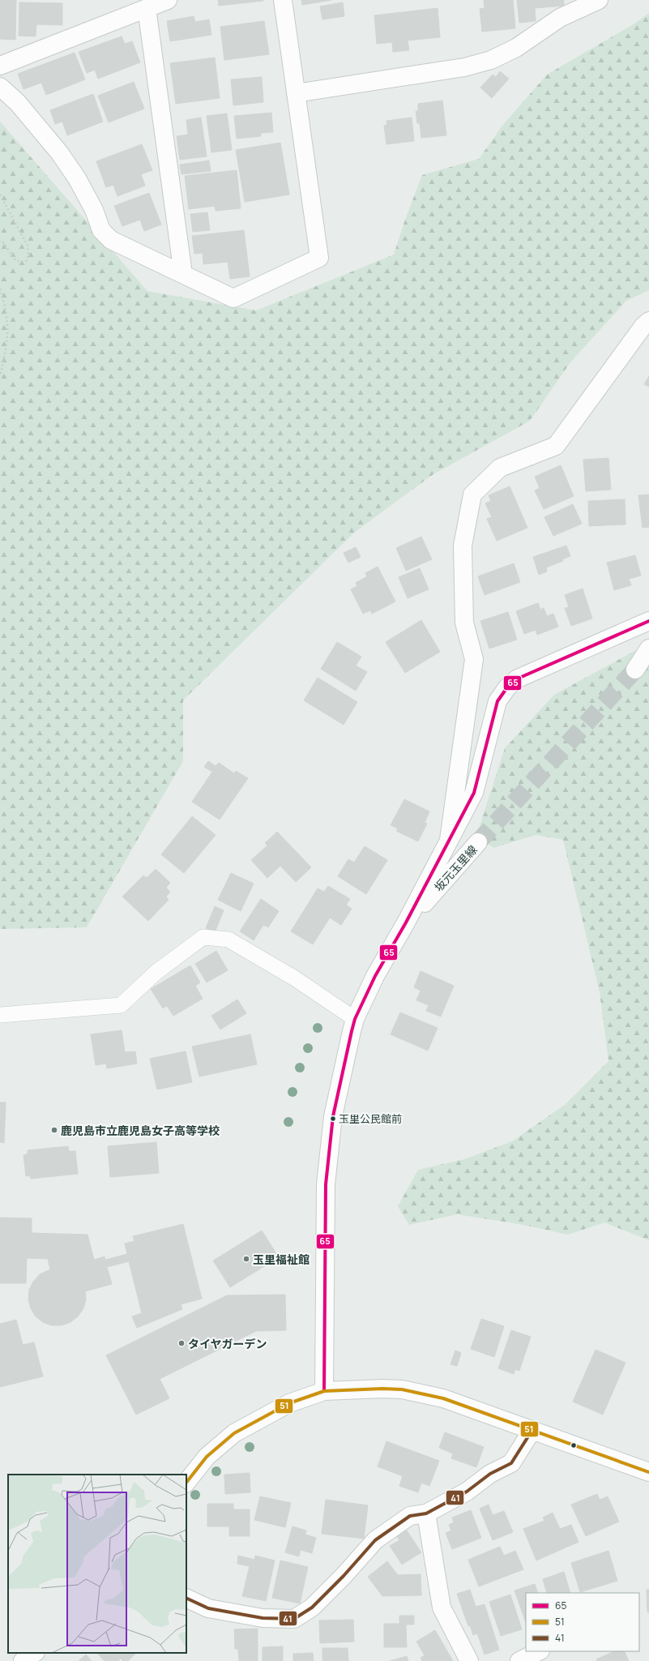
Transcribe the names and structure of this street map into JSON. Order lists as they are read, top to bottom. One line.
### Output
{"streets":{"street":["坂元玉里線"]},"places":["玉里公民館前","鹿児島市立鹿児島女子高等学校","玉里福祉館","タイヤガーデン"],"lines":["transit line 65","transit line 51","transit line 41"],"legend":["65","51","41"]}
